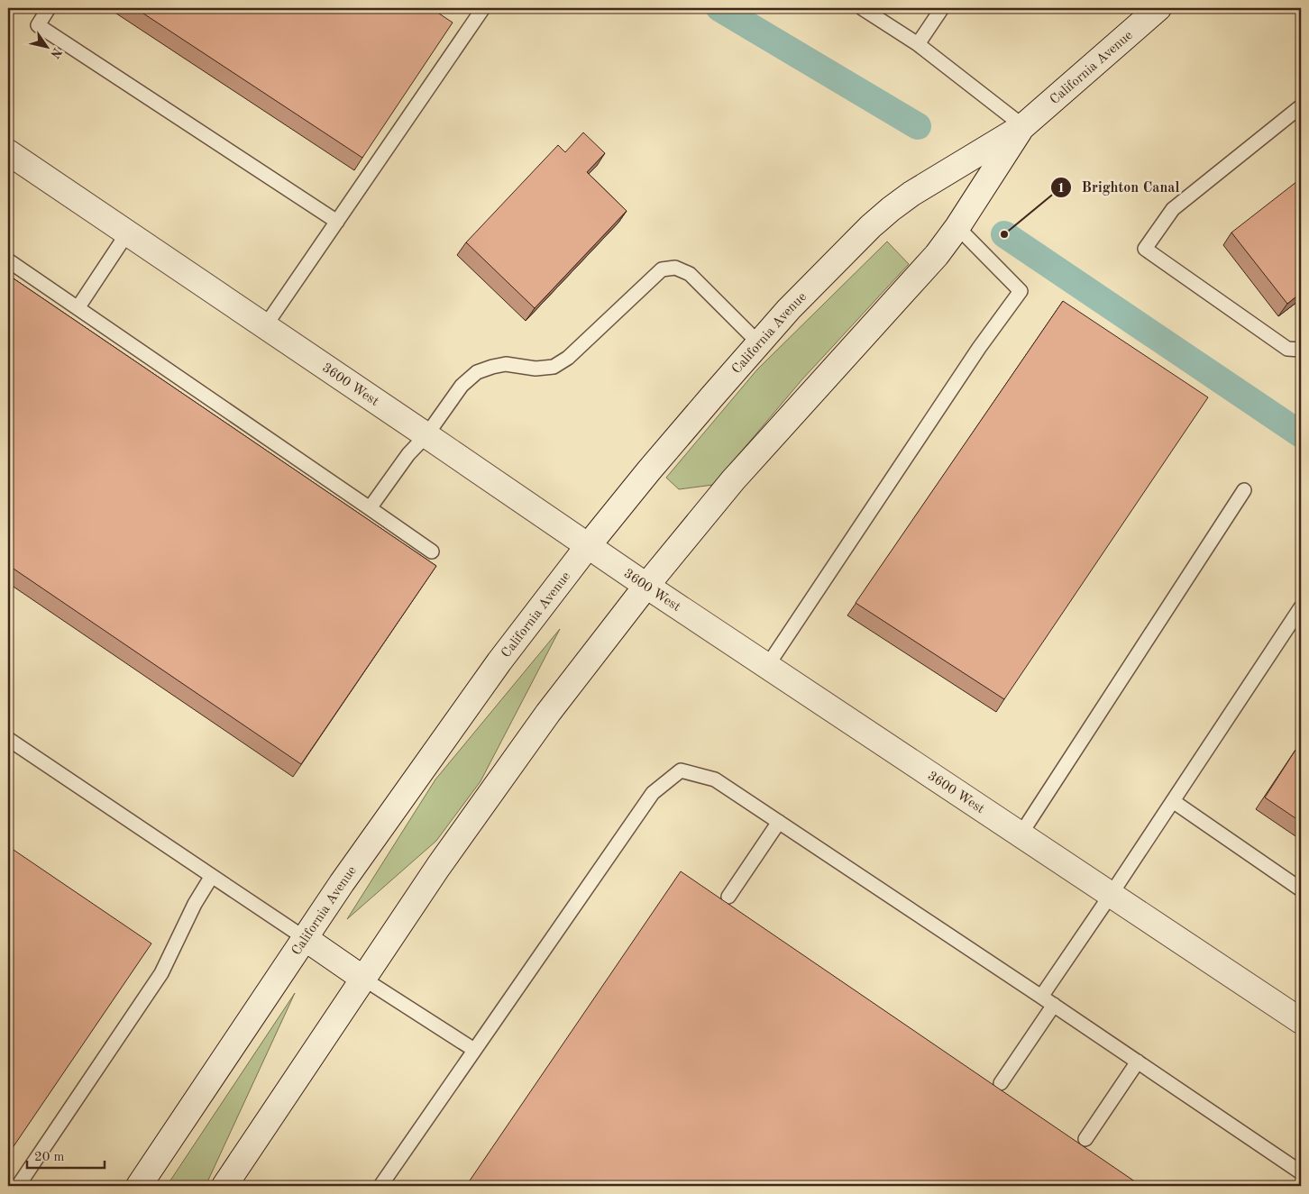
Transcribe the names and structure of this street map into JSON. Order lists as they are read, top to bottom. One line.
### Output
{"streets":{"main road":["California Avenue","3600 West"]},"crossings":[["California Avenue","3600 West"]],"places":["Brighton Canal"],"scale_bar":"20 m","north":"bottom right"}
